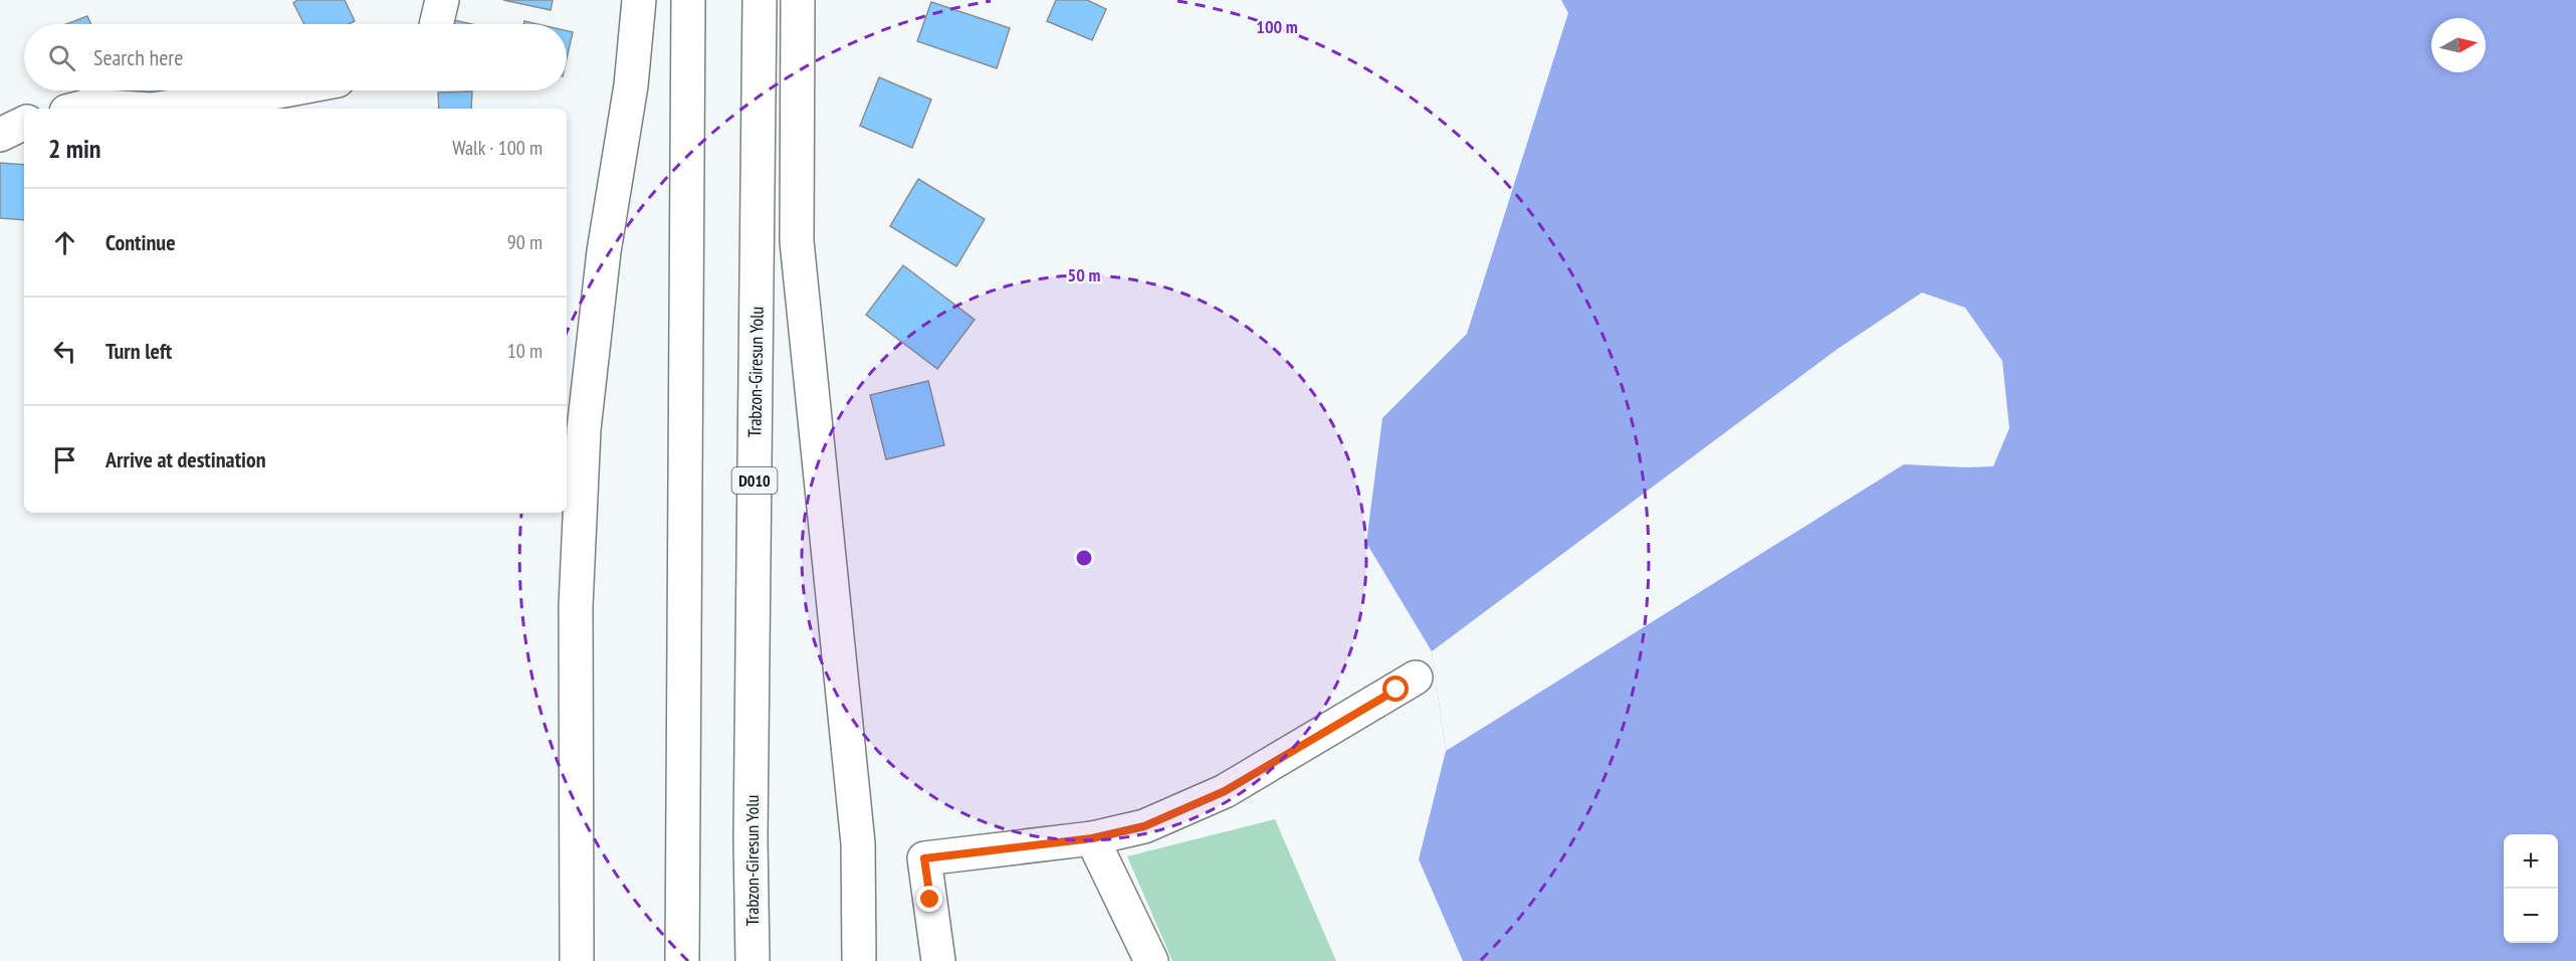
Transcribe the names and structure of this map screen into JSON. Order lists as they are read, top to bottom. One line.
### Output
{"streets":{"main road":["Trabzon-Giresun Yolu","D010"]},"north":"right","page":{"search":"Search here","heading":["2 min","Walk · 100 m"],"list":[["Continue","90 m"],["Turn left","10 m"],"Arrive at destination"],"map_buttons":["+","−"]},"rings":["100 m","50 m"]}
